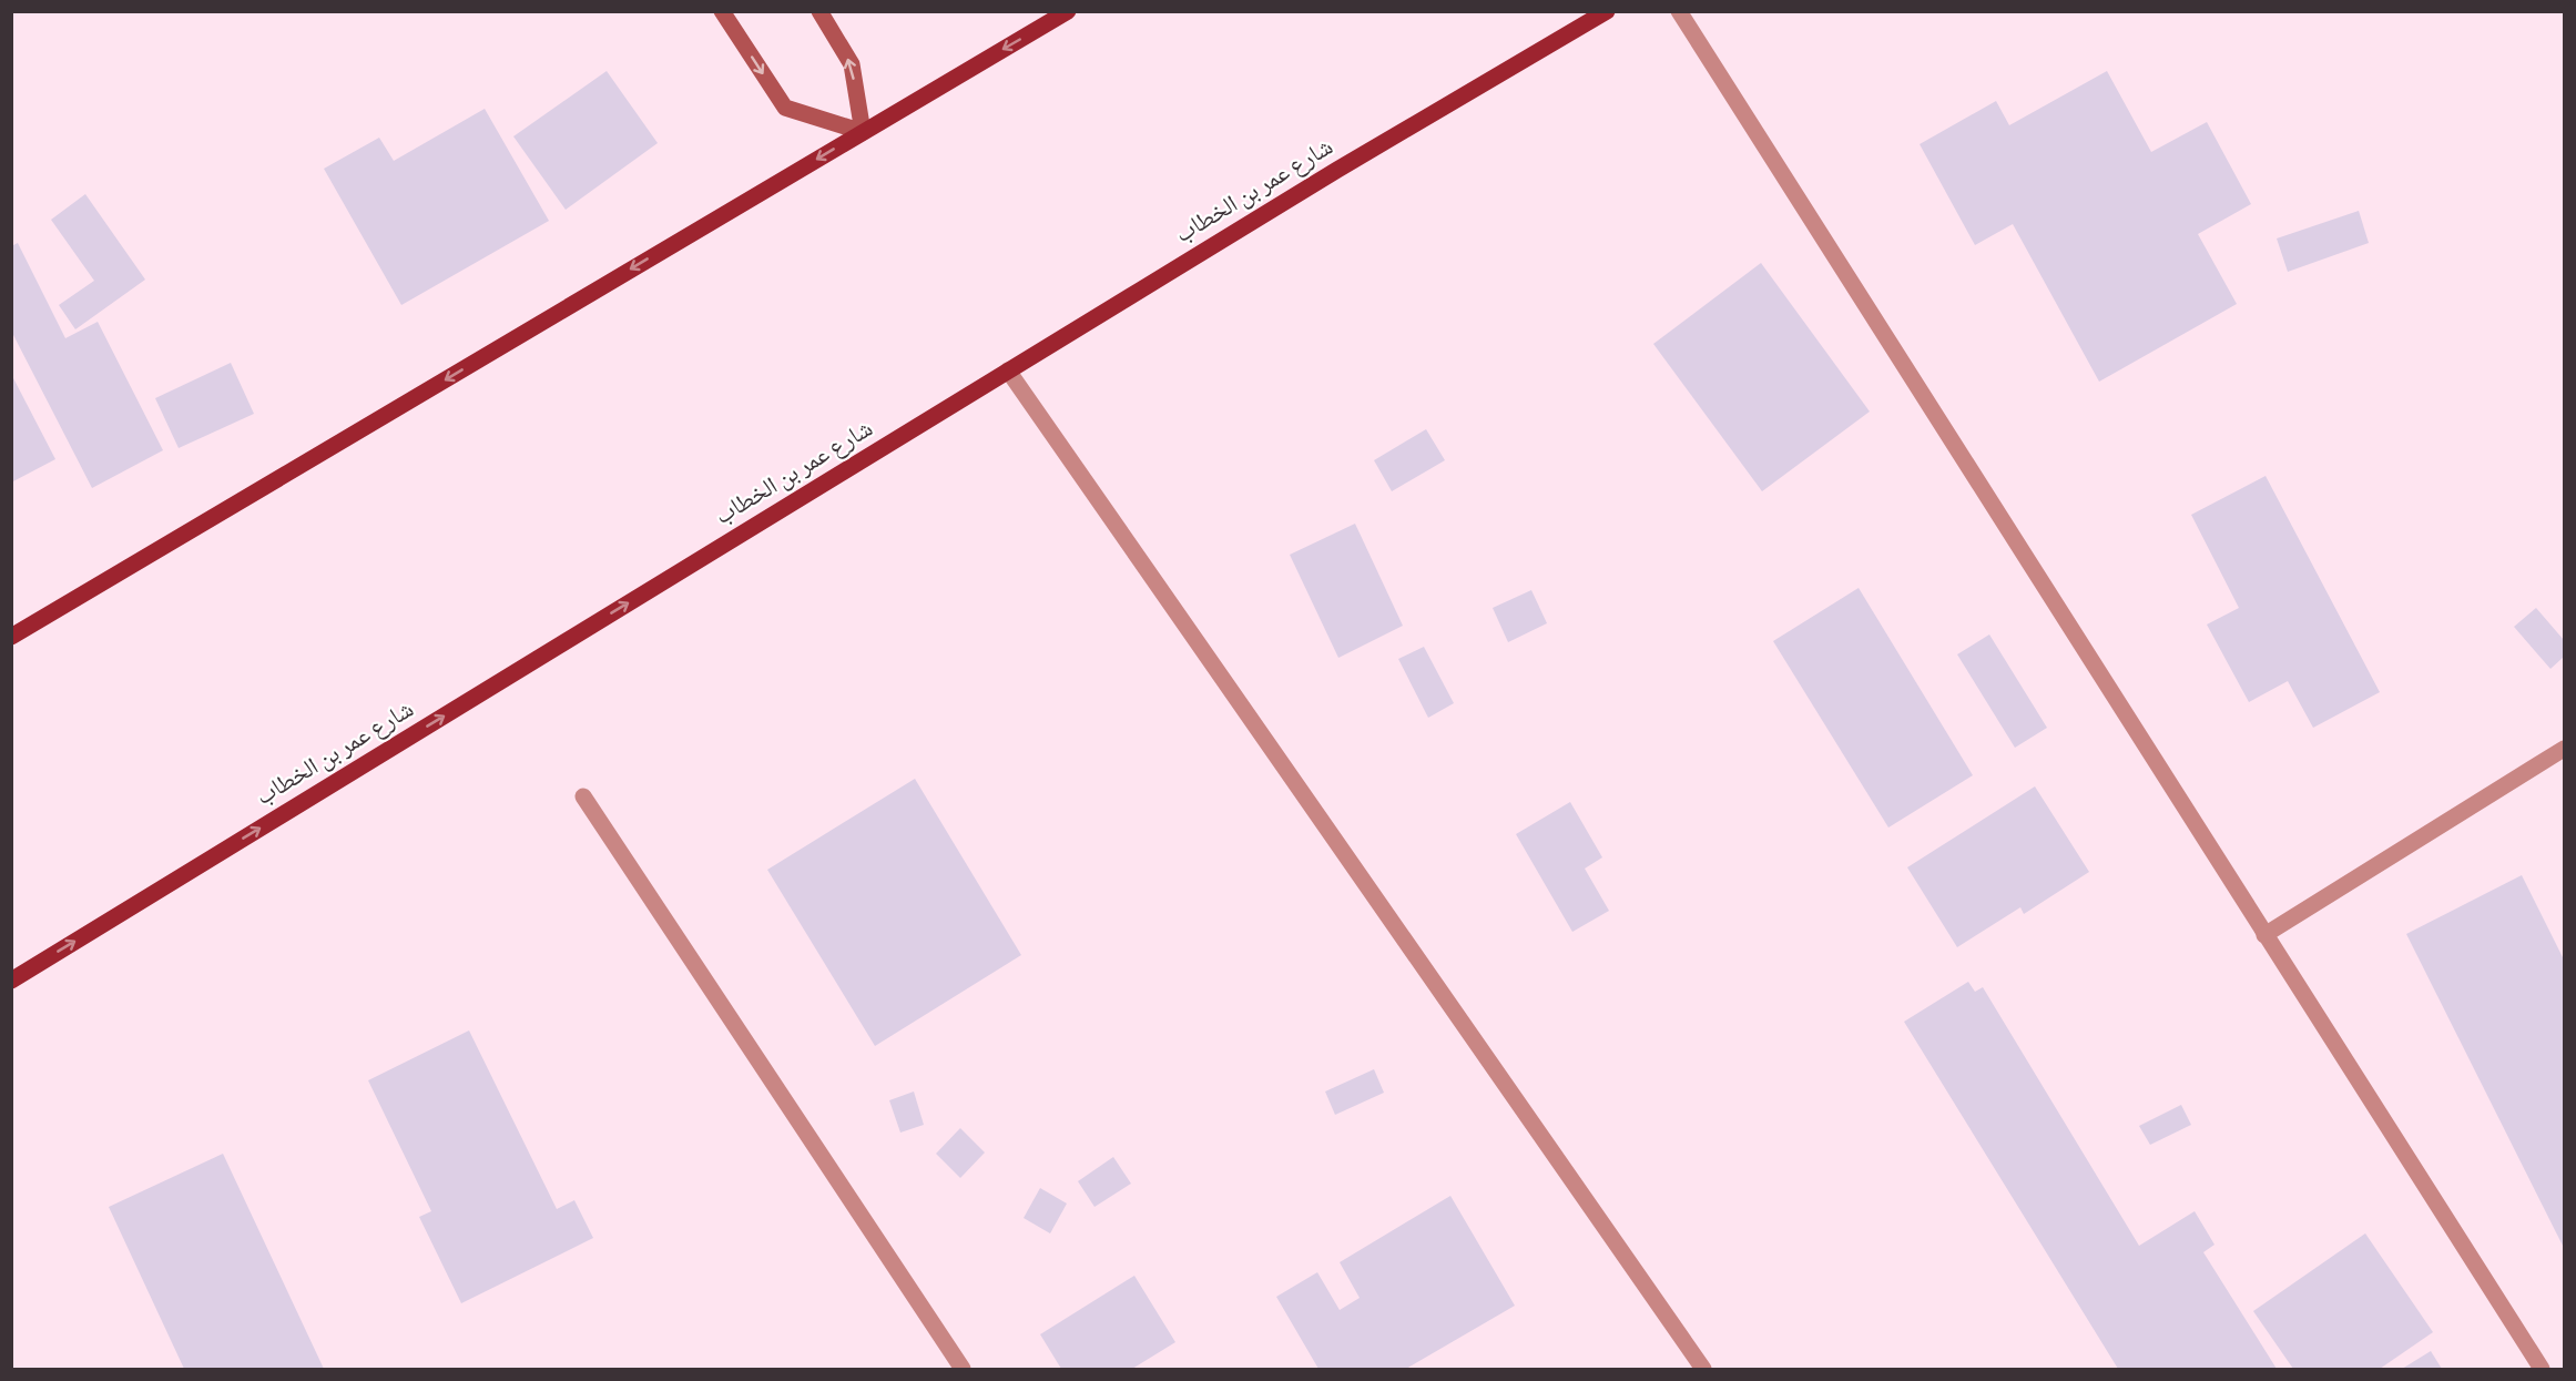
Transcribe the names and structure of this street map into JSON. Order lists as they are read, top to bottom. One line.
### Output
{"streets":{"main road":["شارع عمر بن الخطاب"]},"one_way":["شارع عمر بن الخطاب"]}
